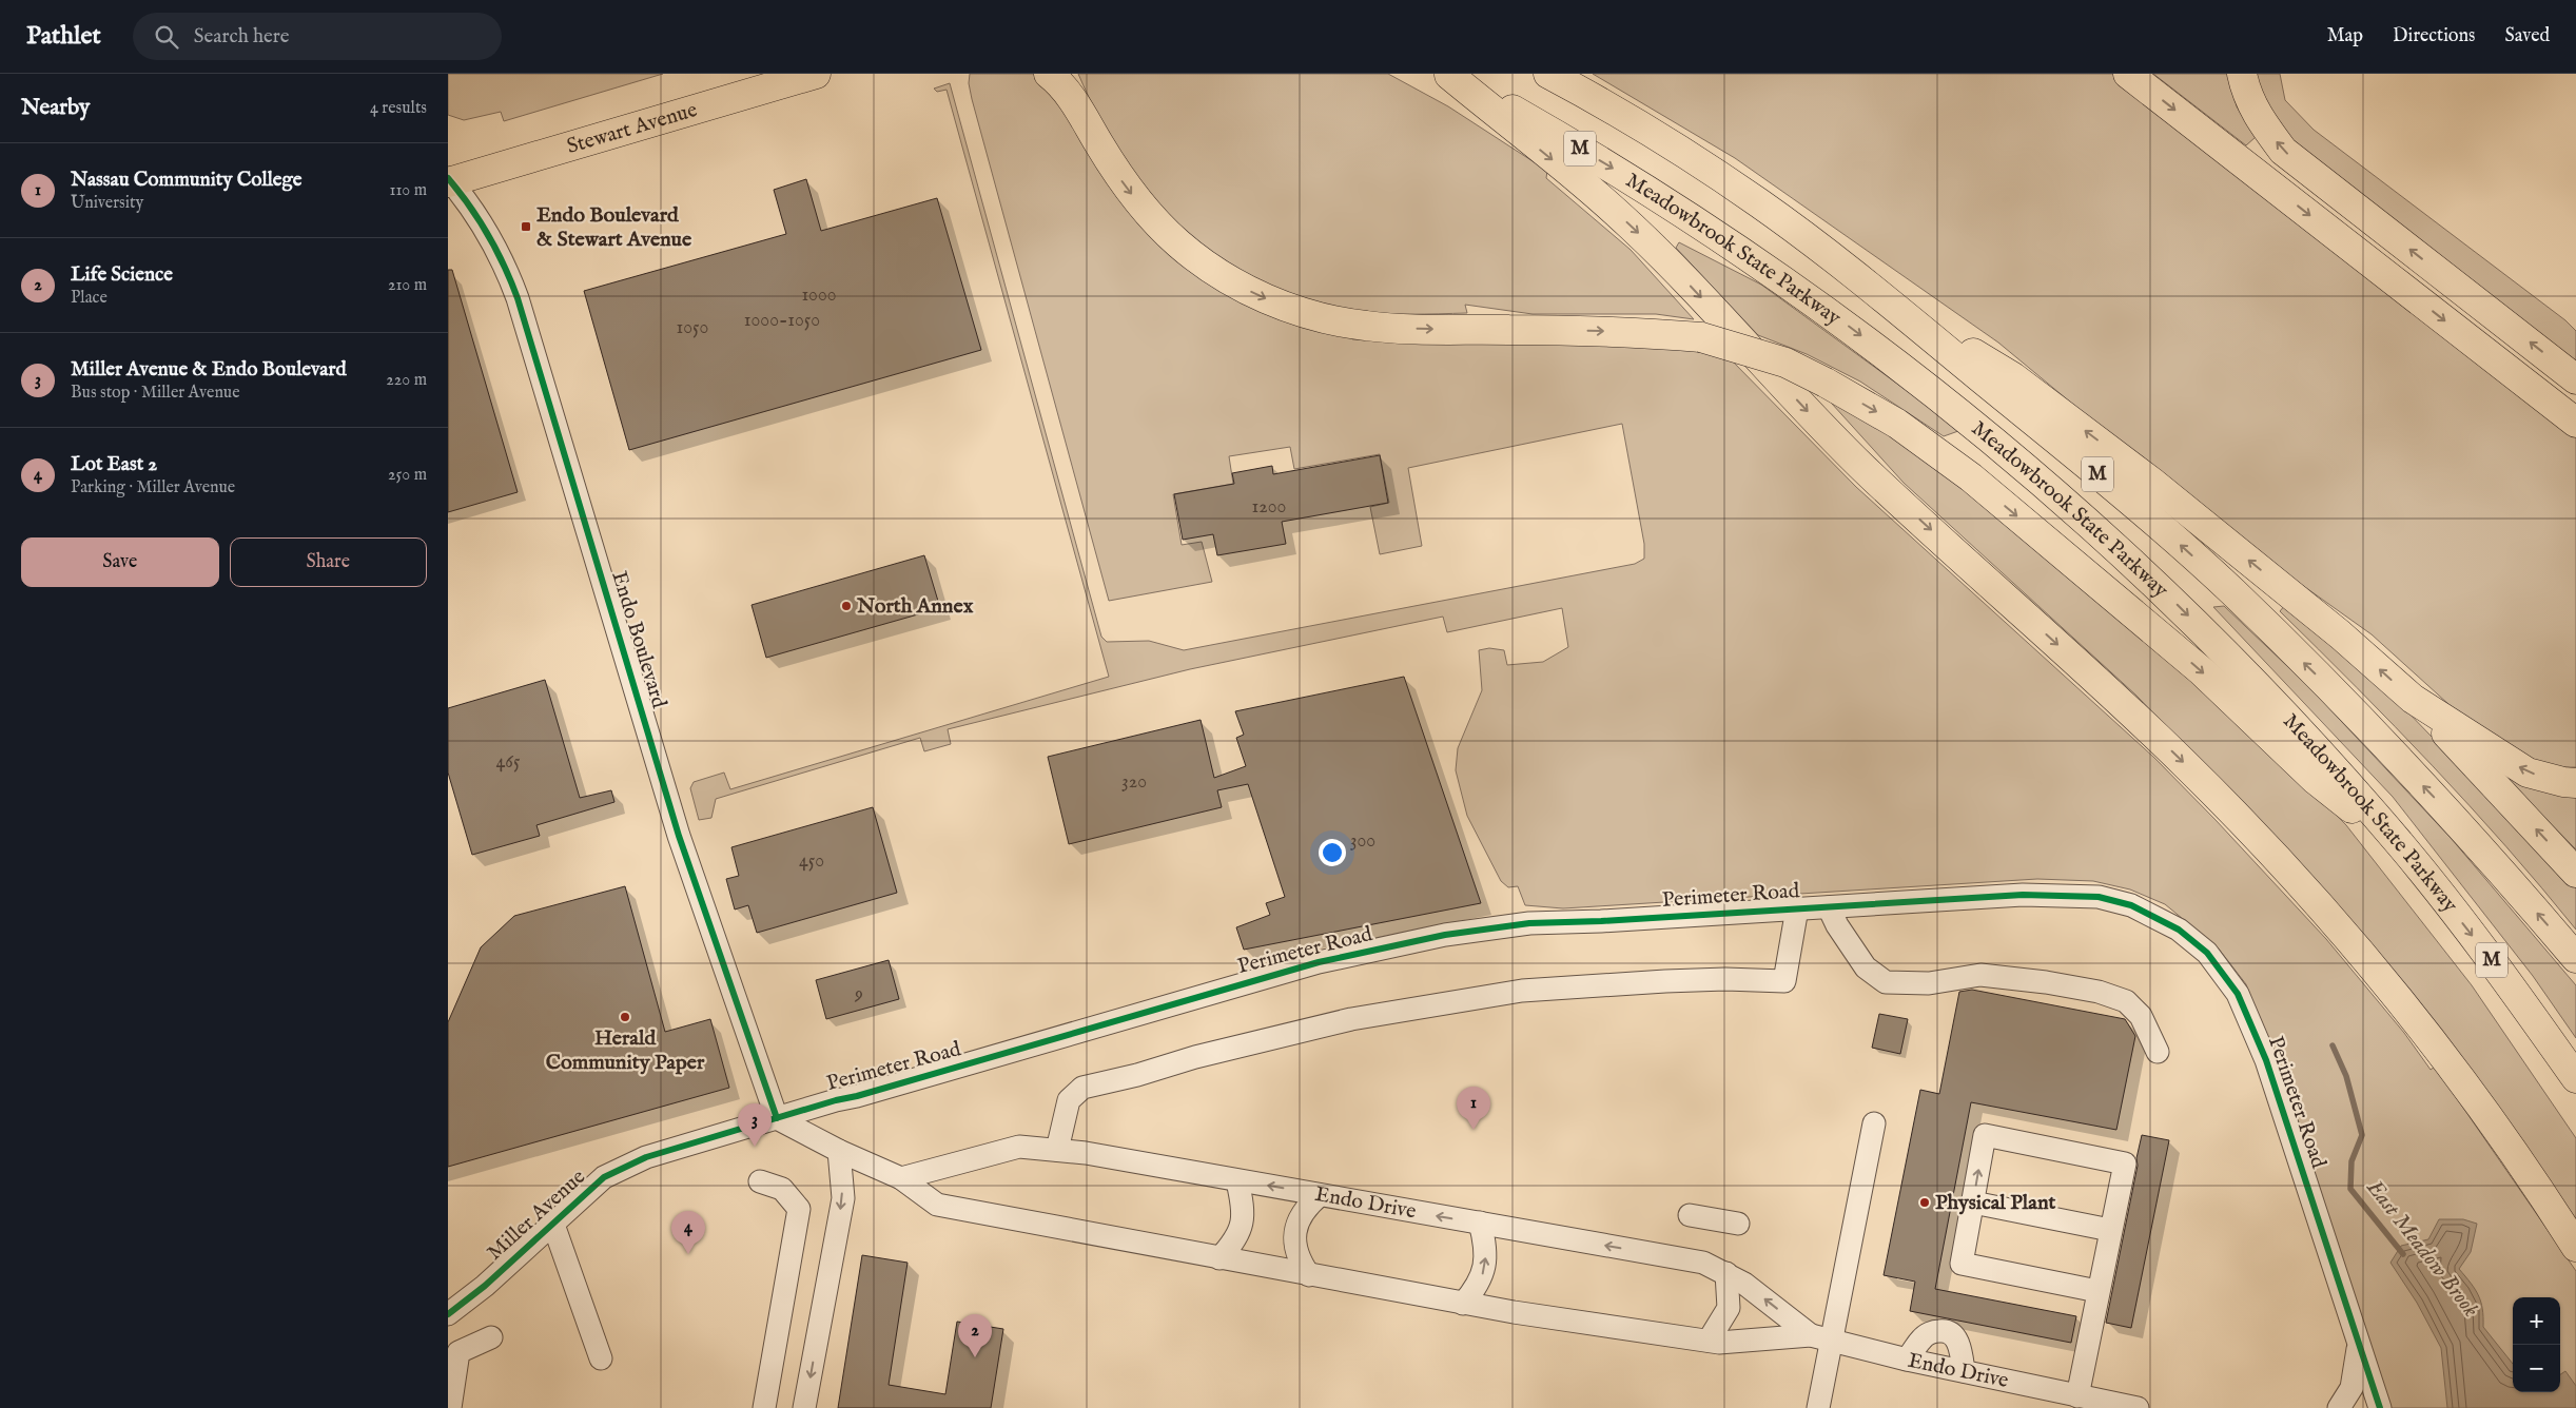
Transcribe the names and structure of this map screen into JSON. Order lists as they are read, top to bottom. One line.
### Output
{"streets":{"main road":["Stewart Avenue","M","Meadowbrook State Parkway"],"street":["Endo Boulevard","Perimeter Road","Endo Drive","Miller Avenue"]},"crossings":[["Stewart Avenue","Endo Boulevard"],["Endo Boulevard","Perimeter Road"],["Endo Boulevard","Endo Drive"],["Endo Boulevard","Miller Avenue"],["Perimeter Road","Endo Drive"],["Perimeter Road","Miller Avenue"],["Endo Drive","Miller Avenue"]],"water":["East Meadow Brook"],"places":{"transit":["Endo Boulevard & Stewart Avenue"],"other":["North Annex","Herald Community Paper","Physical Plant"]},"house_numbers":["1000","1000-1050","1050","1200","465","320","300","450","9"],"page":{"header":"Pathlet","search":"Search here","nav":["Map","Directions","Saved"],"heading":["Nearby","4 results"],"list":[{"mark":"1","name":"Nassau Community College","note":"University","value":"110 m"},{"mark":"2","name":"Life Science","note":"Place","value":"210 m"},{"mark":"3","name":"Miller Avenue & Endo Boulevard","note":"Bus stop · Miller Avenue","value":"220 m"},{"mark":"4","name":"Lot East 2","note":"Parking · Miller Avenue","value":"250 m"}],"buttons":["Save","Share"],"pins":["1","3","4","2"],"map_buttons":["+","−"]}}
